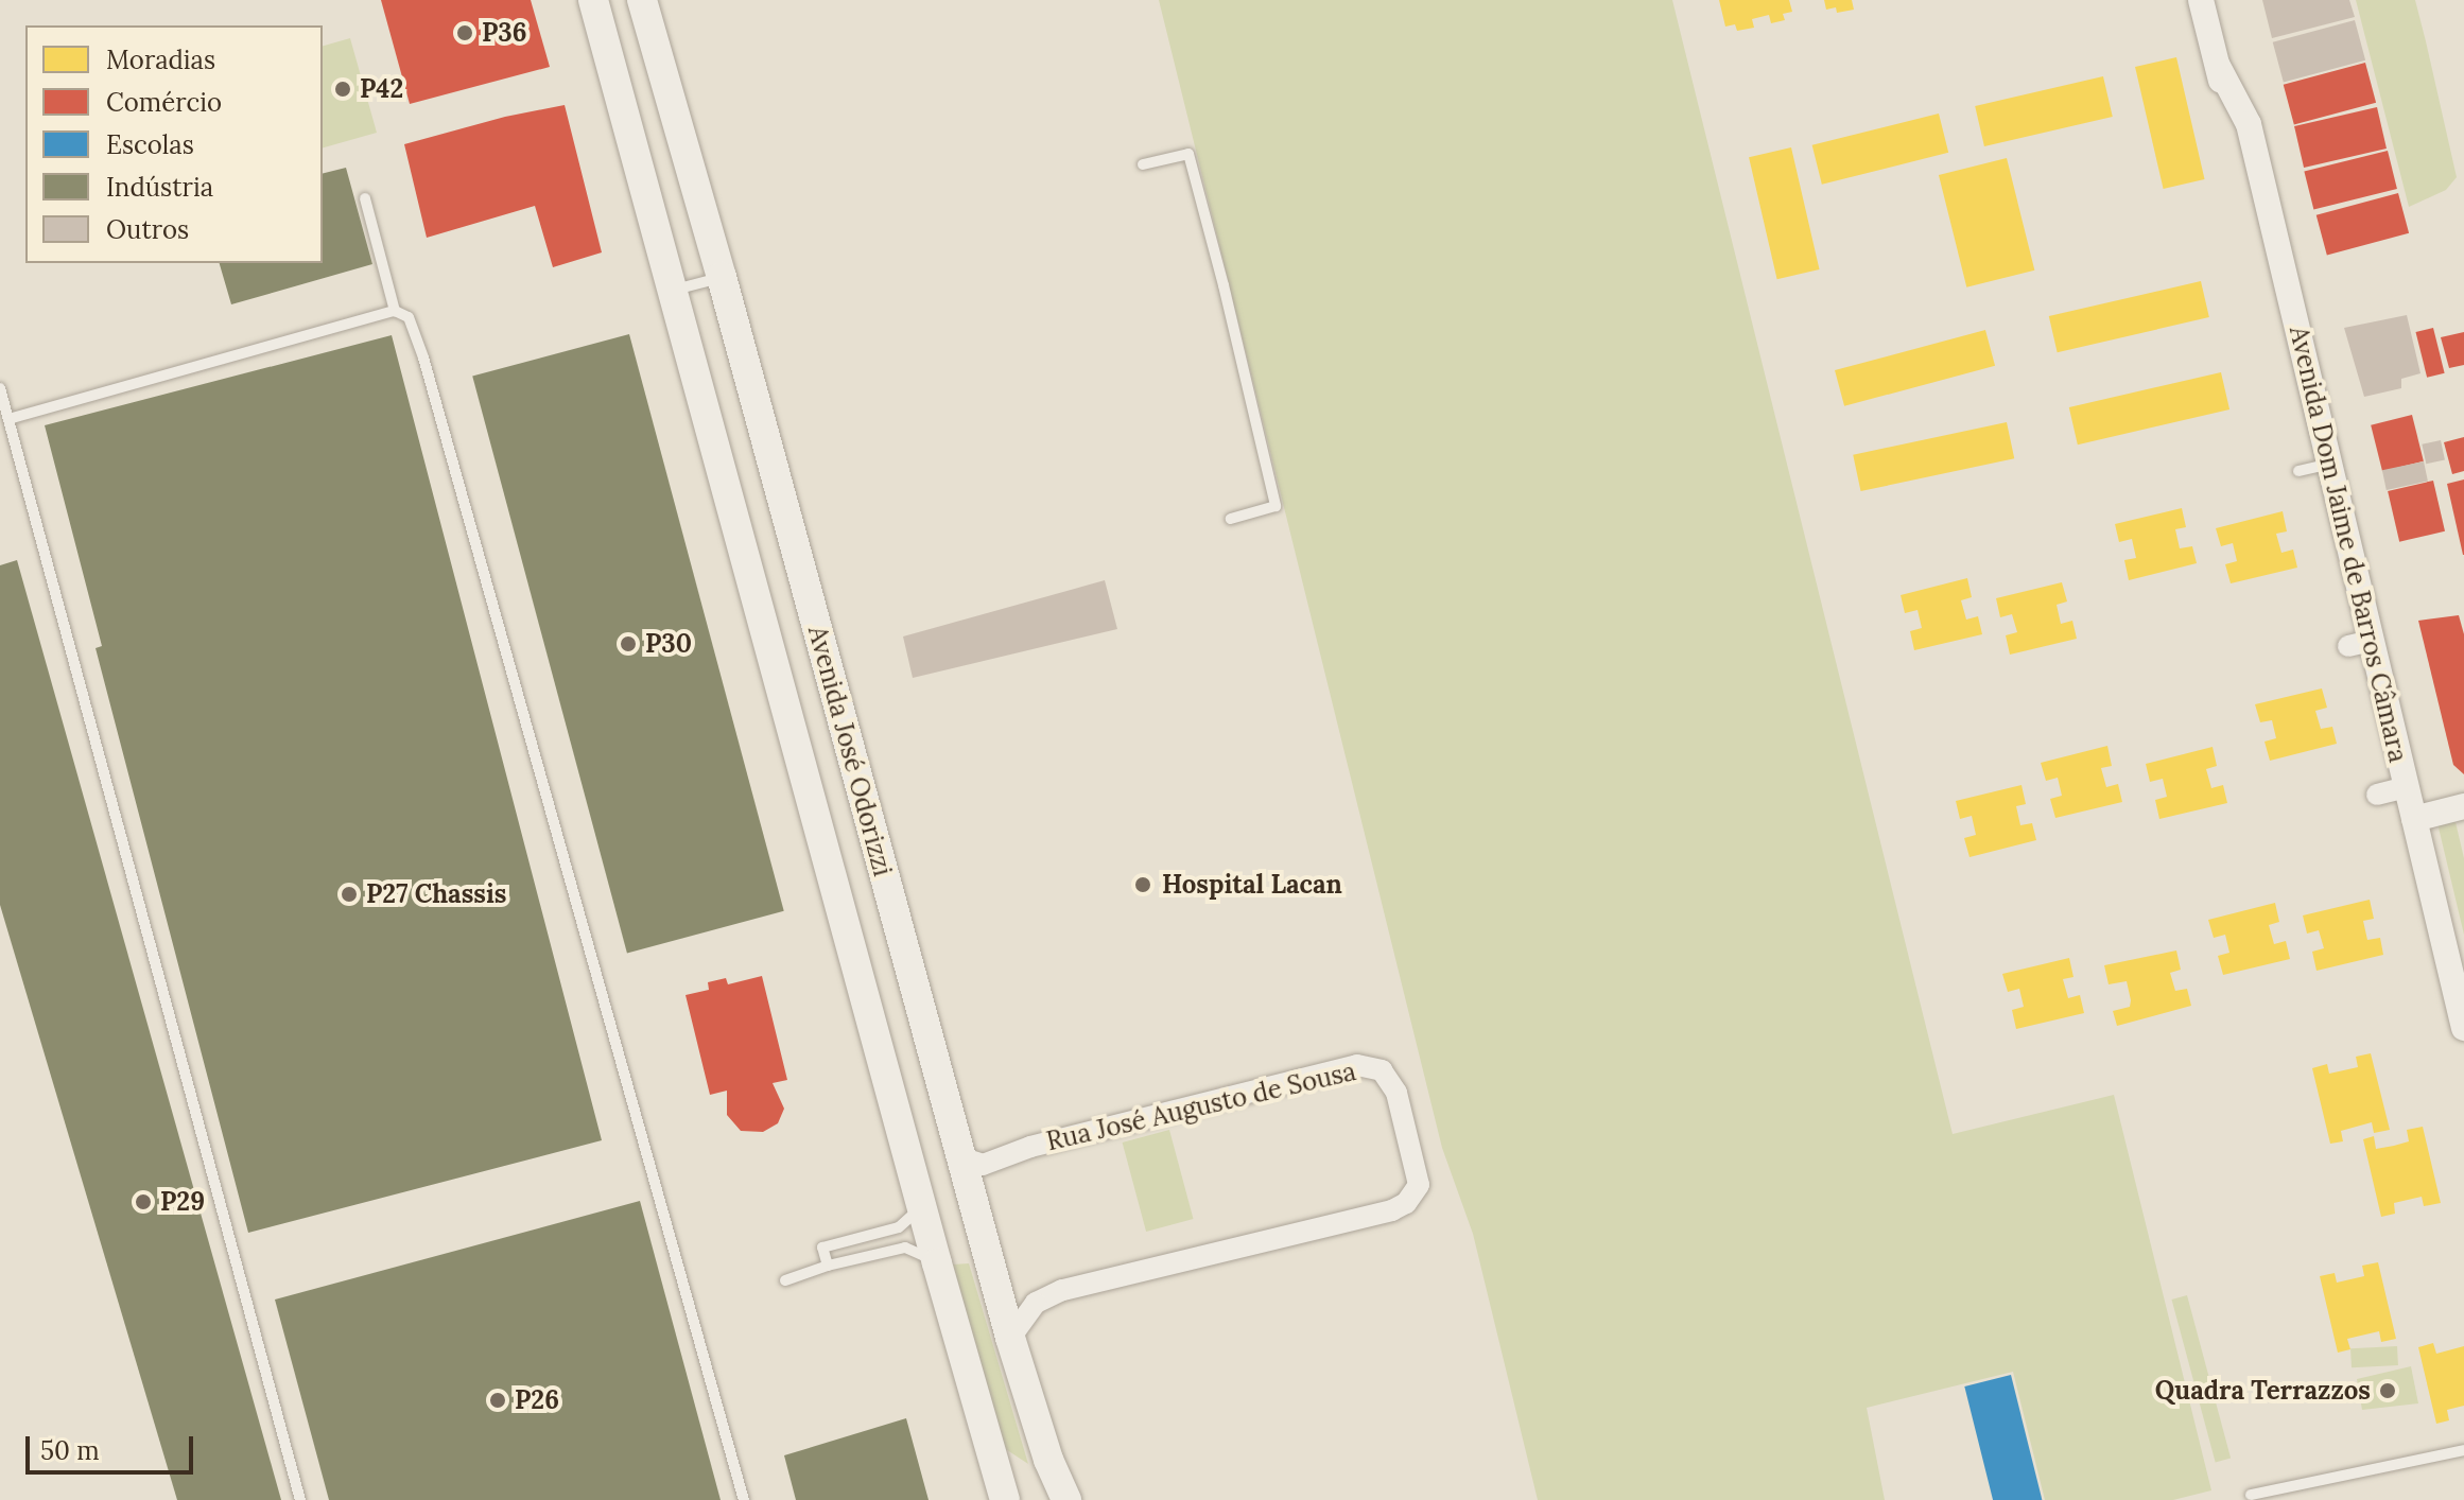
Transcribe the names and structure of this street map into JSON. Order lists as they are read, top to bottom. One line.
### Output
{"streets":{"main road":["Avenida José Odorizzi"],"street":["Avenida Dom Jaime de Barros Câmara","Rua José Augusto de Sousa"]},"crossings":[["Avenida José Odorizzi","Rua José Augusto de Sousa"]],"places":["P36","P42","P30","Hospital Lacan","P27 Chassis","P29","Quadra Terrazzos","P26"],"legend":["Moradias","Comércio","Escolas","Indústria","Outros"],"scale_bar":"50 m"}
